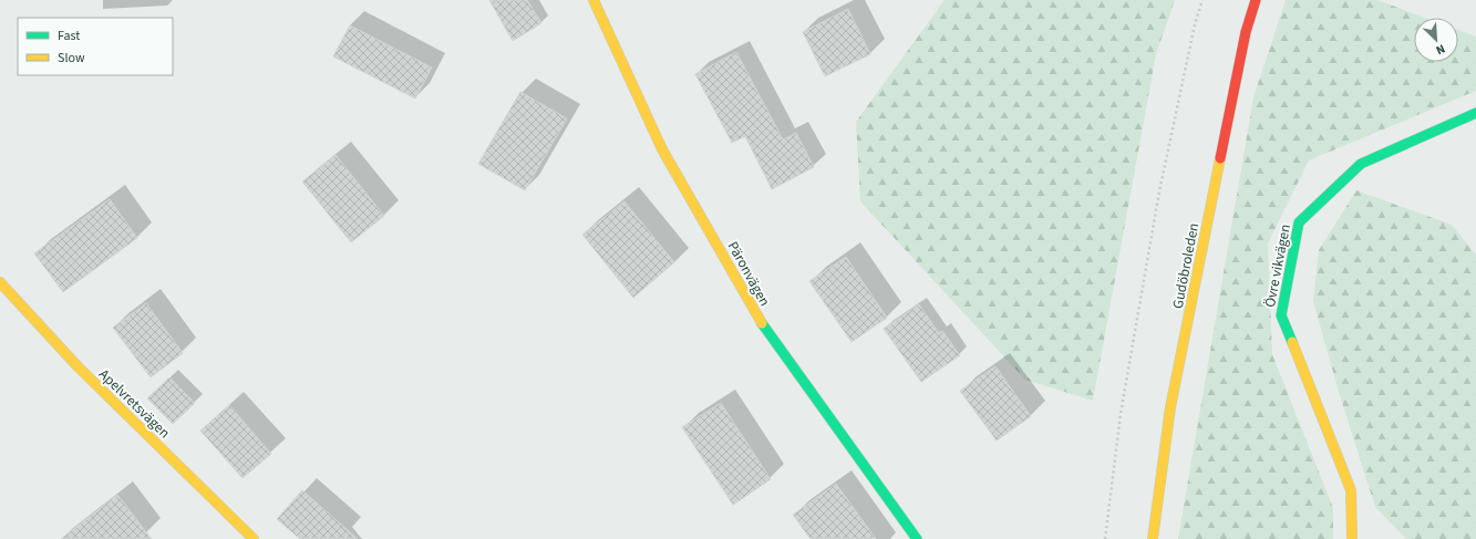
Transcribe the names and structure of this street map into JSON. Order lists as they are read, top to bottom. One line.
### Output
{"streets":{"street":["Gudöbroleden","Övre vikvägen","Päronvägen","Apelvretsvägen"]},"legend":["Fast","Slow"],"north":"bottom right"}
